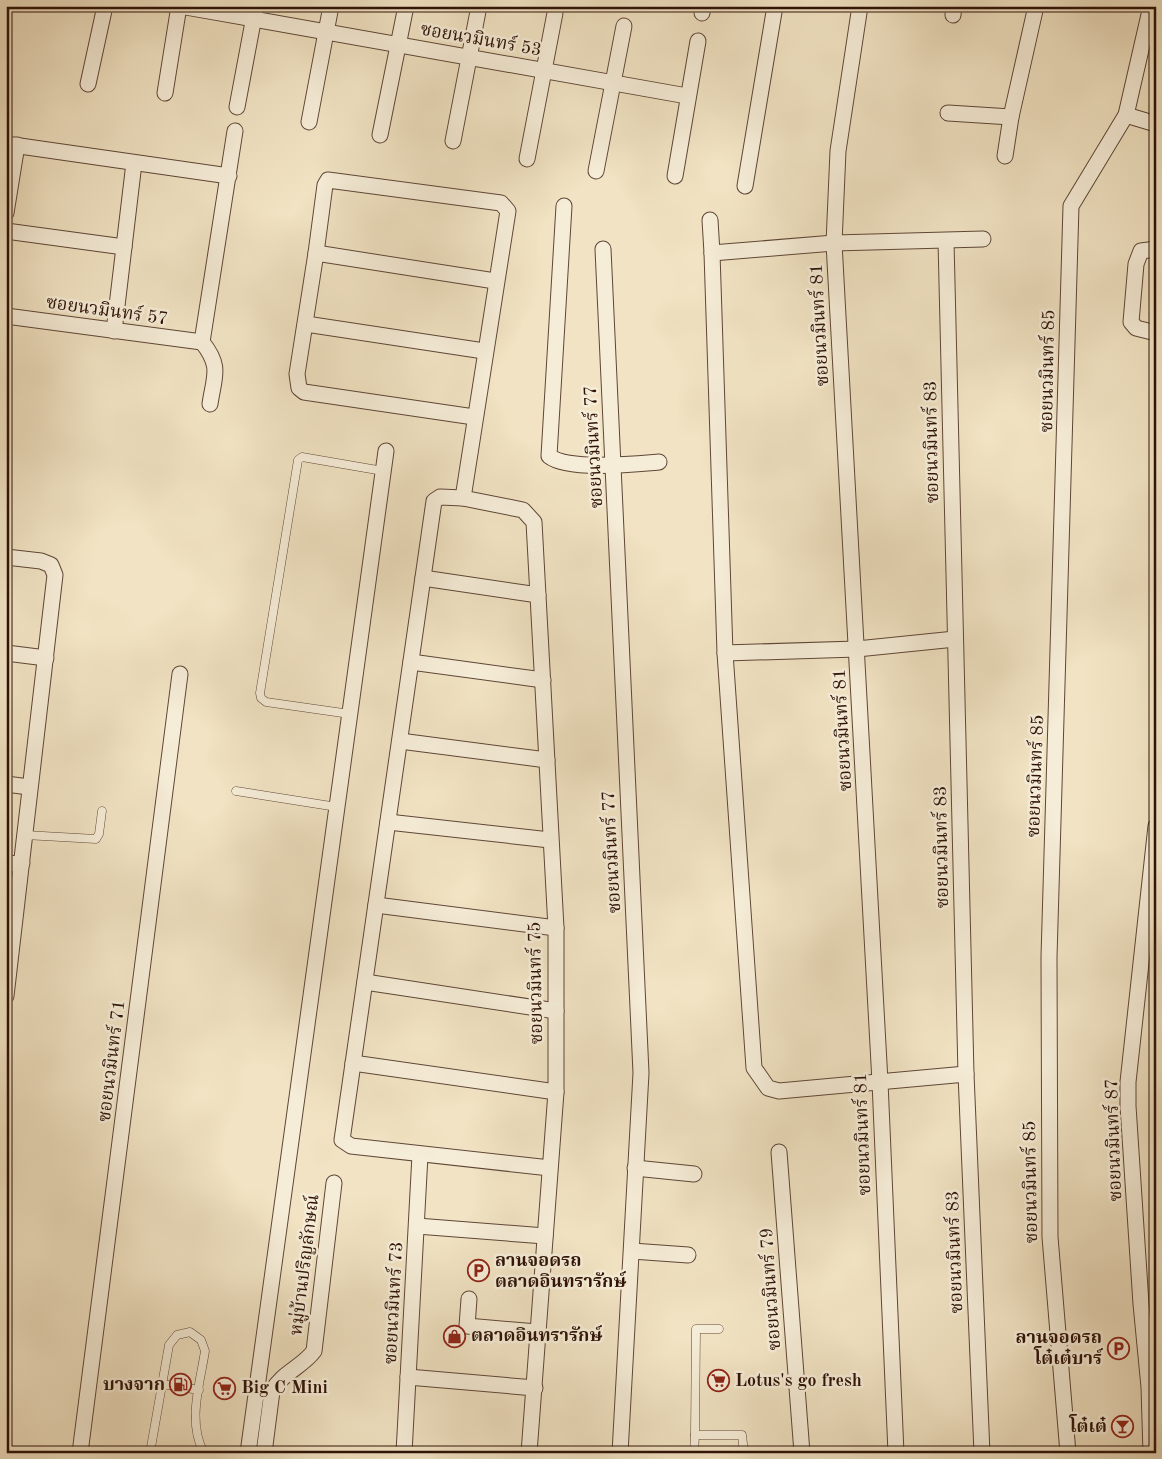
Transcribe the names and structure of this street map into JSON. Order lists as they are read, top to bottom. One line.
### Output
{"streets":{"street":["ซอยนวมินทร์ 53","ซอยนวมินทร์ 57","ซอยนวมินทร์ 81","ซอยนวมินทร์ 85","ซอยนวมินทร์ 83","ซอยนวมินทร์ 77","ซอยนวมินทร์ 75","ซอยนวมินทร์ 71","ซอยนวมินทร์ 87","หมู่บ้านปริญลักษณ์","ซอยนวมินทร์ 79","ซอยนวมินทร์ 73"]},"places":{"parking":["ลานจอดรถ ตลาดอินทรารักษ์","ลานจอดรถ โต๋เต๋บาร์"],"shop":["ตลาดอินทรารักษ์"],"supermarket":["Lotus's go fresh","Big C Mini"],"fuel station":["บางจาก"],"bar":["โต๋เต๋"]}}
